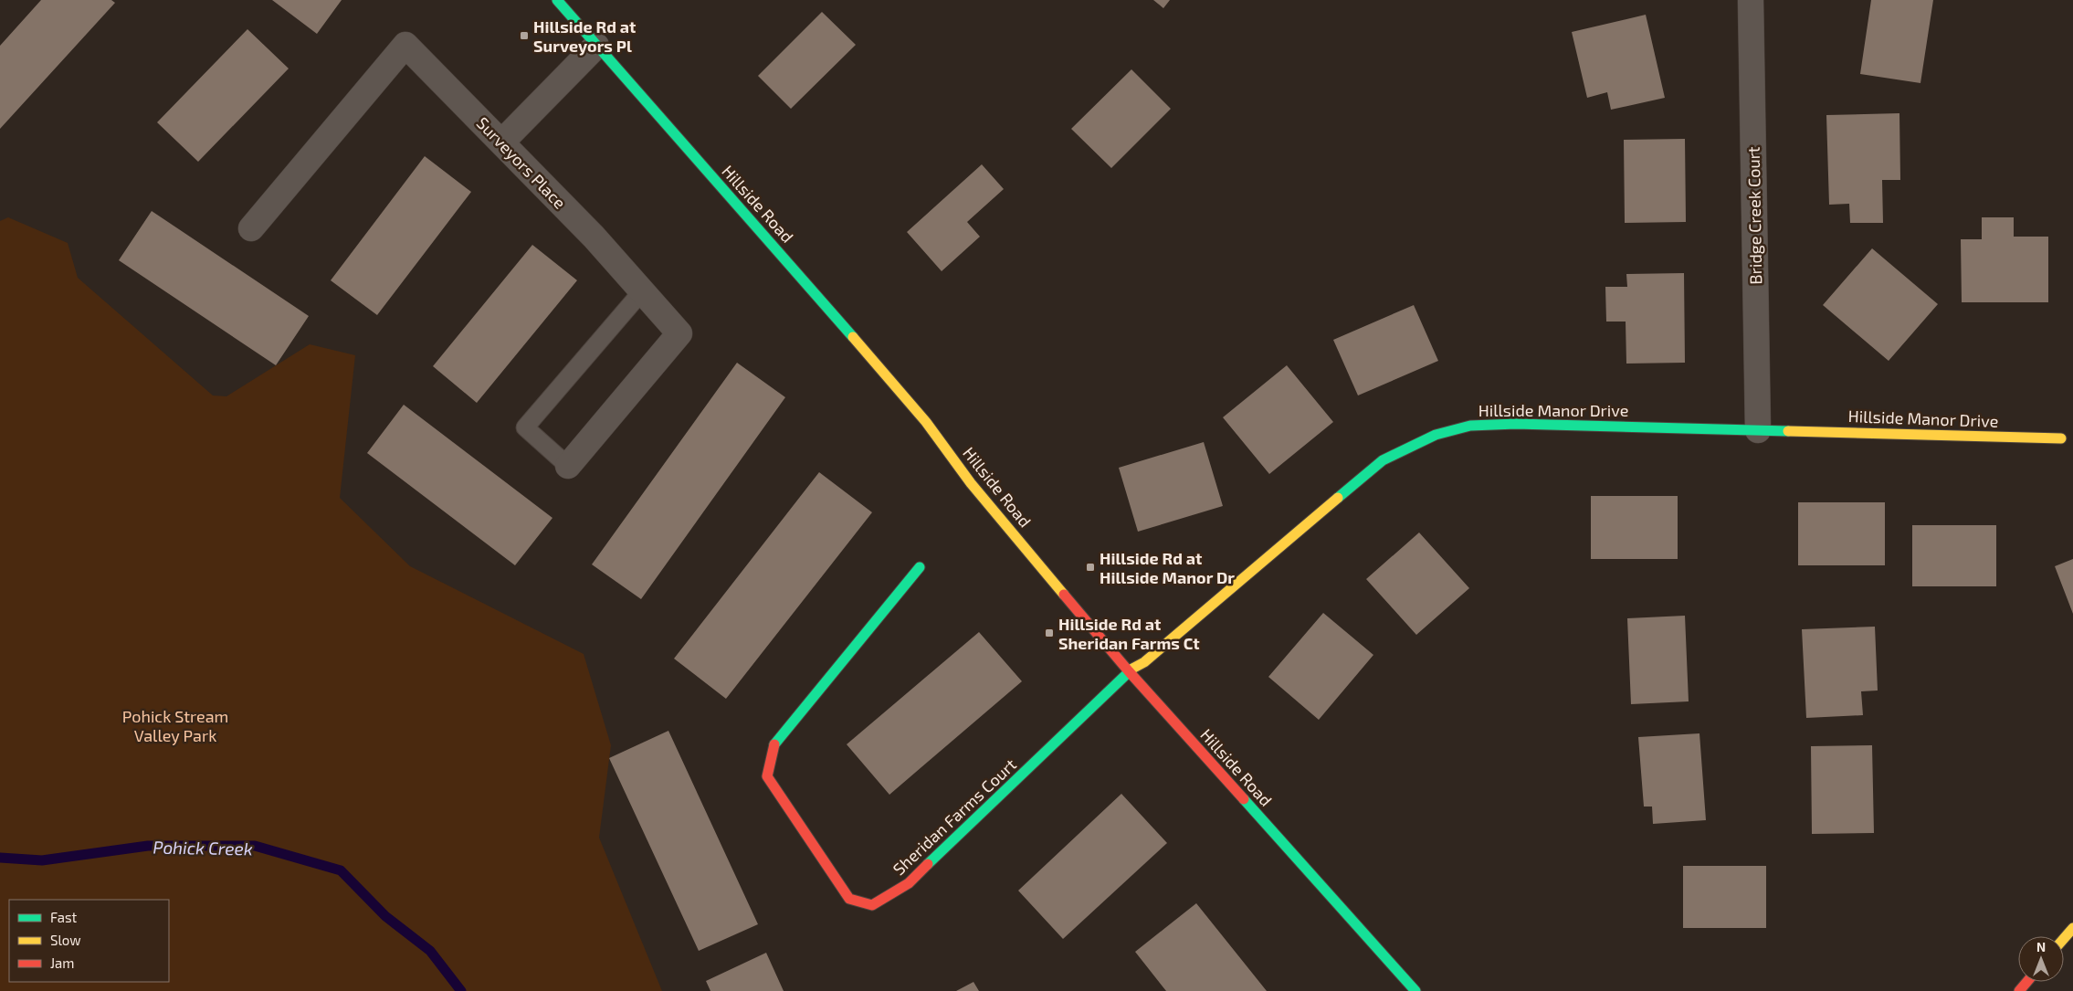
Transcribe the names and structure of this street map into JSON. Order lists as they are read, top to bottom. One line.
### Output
{"streets":{"street":["Surveyors Place","Hillside Road","Bridge Creek Court","Hillside Manor Drive","Sheridan Farms Court"]},"crossings":[["Hillside Road","Hillside Manor Drive"],["Hillside Road","Sheridan Farms Court"],["Bridge Creek Court","Hillside Manor Drive"],["Hillside Manor Drive","Sheridan Farms Court"]],"water":["Pohick Creek"],"parks":["Pohick Stream Valley Park"],"places":{"transit":["Hillside Rd at Surveyors Pl","Hillside Rd at Hillside Manor Dr","Hillside Rd at Sheridan Farms Ct"]},"legend":["Fast","Slow","Jam"],"north":"top"}
